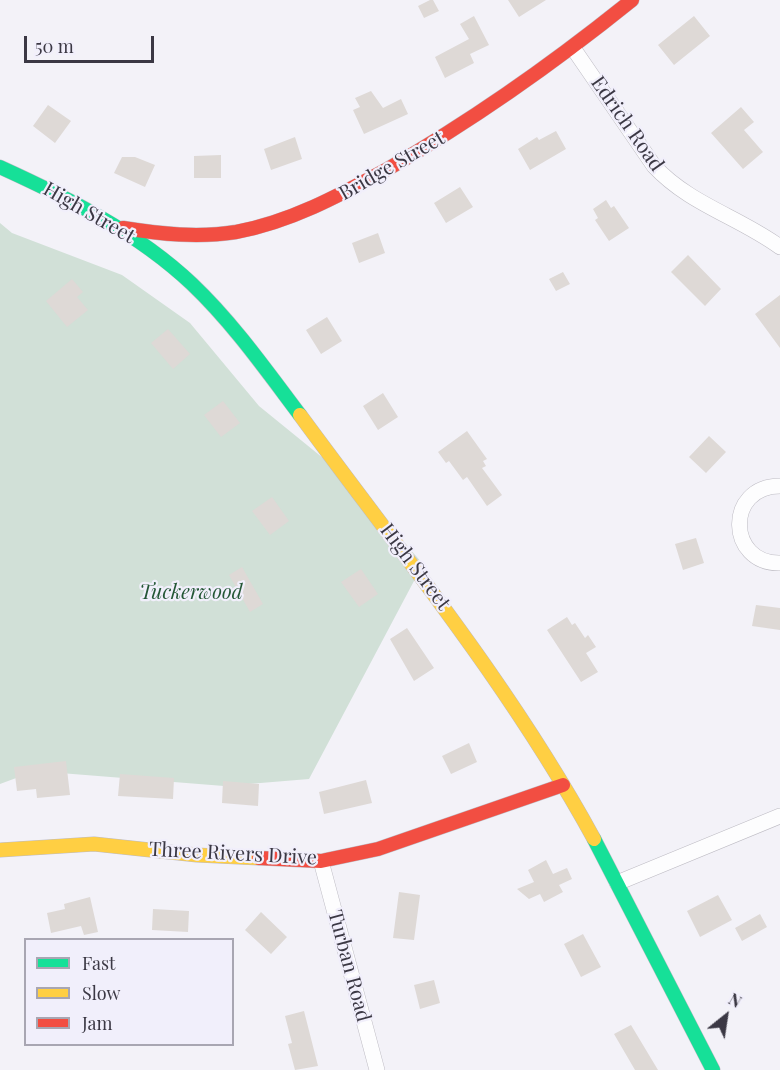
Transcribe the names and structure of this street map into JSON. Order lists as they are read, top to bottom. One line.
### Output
{"streets":{"street":["Edrich Road","Bridge Street","High Street","Three Rivers Drive","Turban Road"]},"crossings":[["Edrich Road","Bridge Street"],["Bridge Street","High Street"],["High Street","Three Rivers Drive"],["Three Rivers Drive","Turban Road"]],"parks":["Tuckerwood"],"legend":["Fast","Slow","Jam"],"scale_bar":"50 m","north":"top right"}
